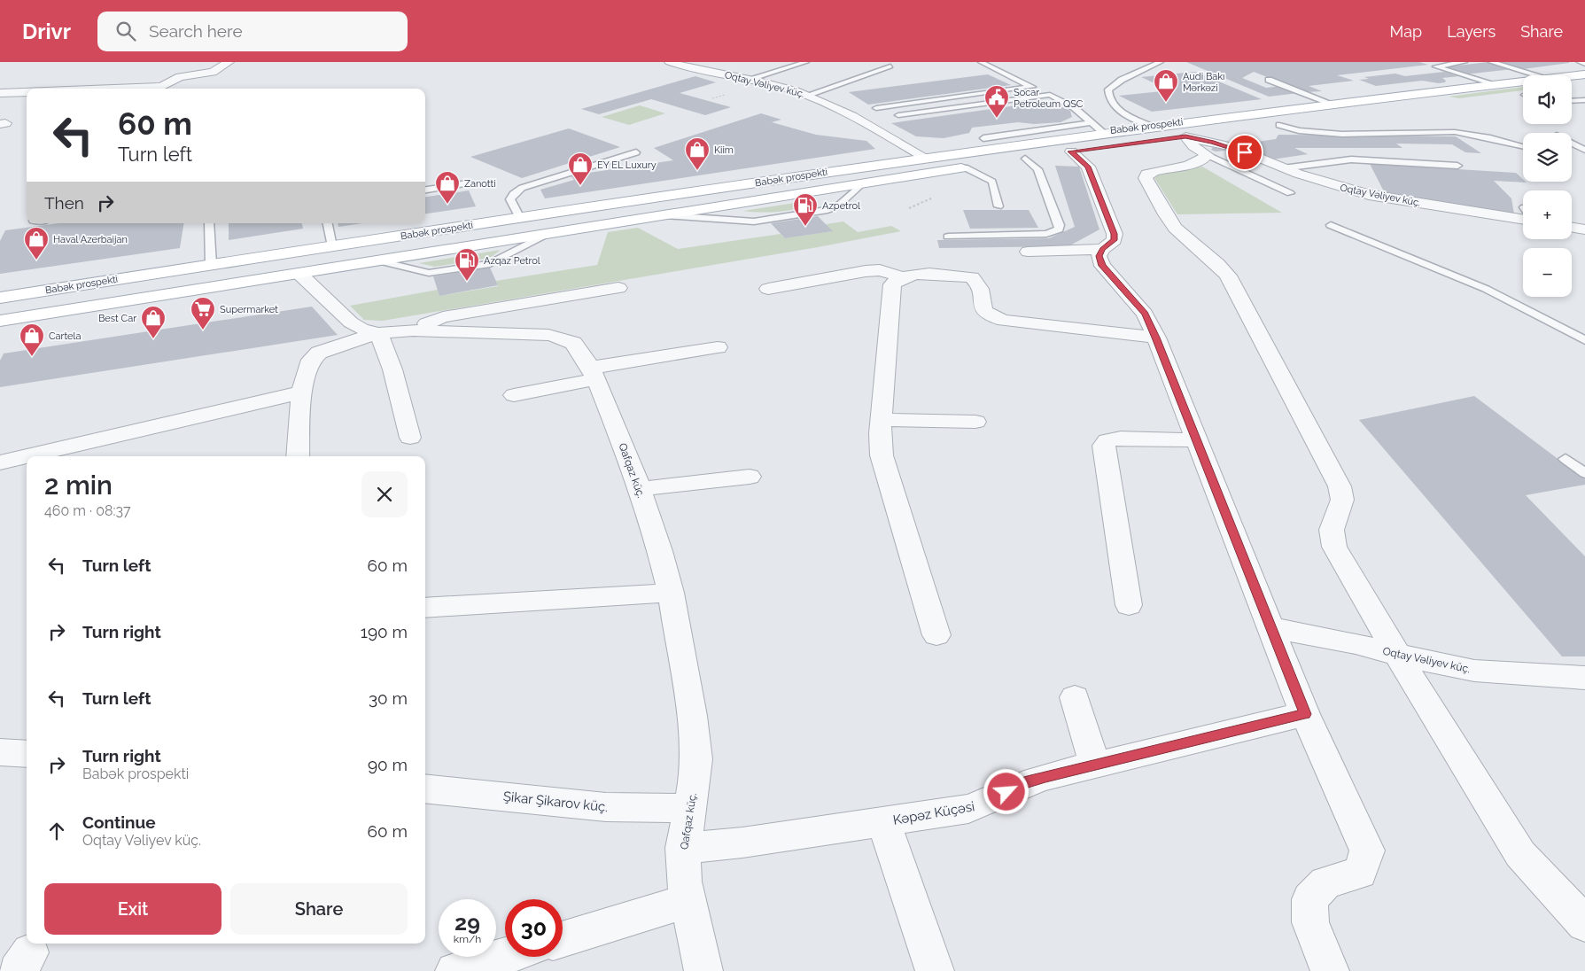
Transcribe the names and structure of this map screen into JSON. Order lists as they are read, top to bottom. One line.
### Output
{"streets":{"main road":["Babək prospekti"],"street":["Oqtay Vəliyev küç.","Qafqaz küç.","Şikar Şikarov küç.","Kəpəz Küçəsi"]},"crossings":[["Oqtay Vəliyev küç.","Babək prospekti"],["Babək prospekti","Qafqaz küç."],["Qafqaz küç.","Şikar Şikarov küç."],["Qafqaz küç.","Kəpəz Küçəsi"]],"places":{"shop":["Audi Bakı Mərkəzi","Kiim","EY EL Luxury","Zanotti","Haval Azerbaijan","Best Car","Cartela"],"public building":["Socar Petroleum QSC"],"fuel station":["Azpetrol","Azqaz Petrol"],"supermarket":["Supermarket"]},"page":{"header":"Drivr","search":"Search here","nav":["Map","Layers","Share"],"map_buttons":["+","−"],"turn":["60 m","Turn left"],"then":"Then","heading":["2 min","460 m · 08:37"],"list":[{"name":"Turn left","value":"60 m"},{"name":"Turn right","value":"190 m"},{"name":"Turn left","value":"30 m"},{"name":"Turn right","note":"Babək prospekti","value":"90 m"},{"name":"Continue","note":"Oqtay Vəliyev küç.","value":"60 m"}],"buttons":["Exit","Share"],"speed":"29 km/h","limit":"30"}}
